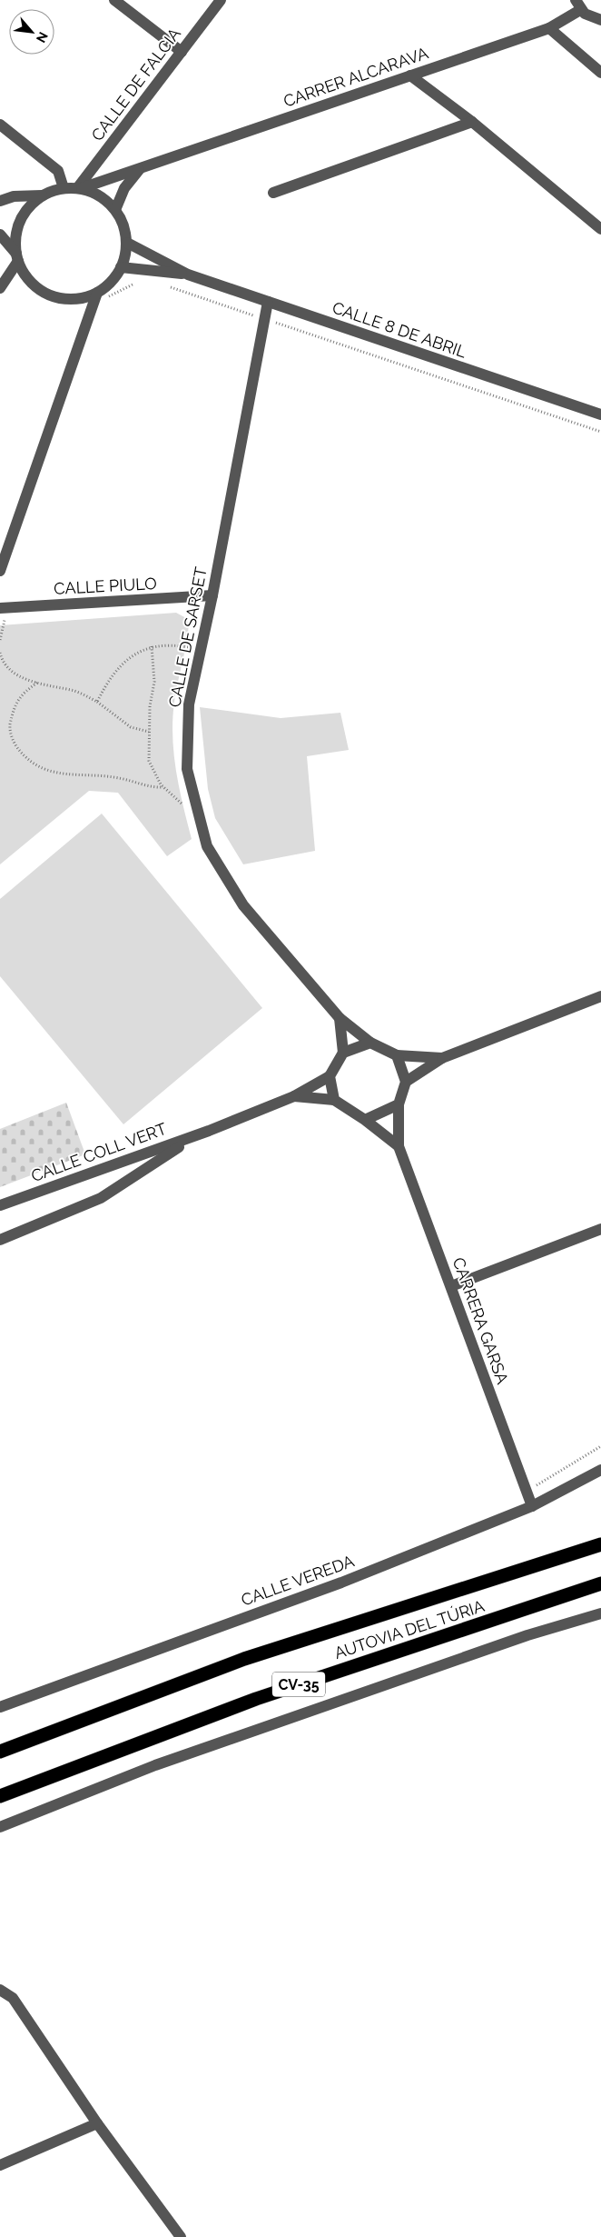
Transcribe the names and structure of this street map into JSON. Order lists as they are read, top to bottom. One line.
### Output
{"streets":{"highway":["AUTOVIA DEL TÚRIA","CV-35"],"street":["CARRER ALCARAVA","CALLE DE FALCIA","CALLE 8 DE ABRIL","CALLE PIULO","CALLE DE SARSET","CALLE COLL VERT","CARRERA GARSA","CALLE VEREDA"]},"crossings":[["CARRER ALCARAVA","CALLE DE FALCIA"],["CARRER ALCARAVA","CALLE 8 DE ABRIL"],["CALLE DE FALCIA","CALLE 8 DE ABRIL"],["CALLE 8 DE ABRIL","CALLE DE SARSET"],["CALLE PIULO","CALLE DE SARSET"],["CALLE DE SARSET","CALLE COLL VERT"],["CALLE DE SARSET","CARRERA GARSA"],["CALLE COLL VERT","CARRERA GARSA"],["CARRERA GARSA","CALLE VEREDA"]],"north":"bottom right"}
